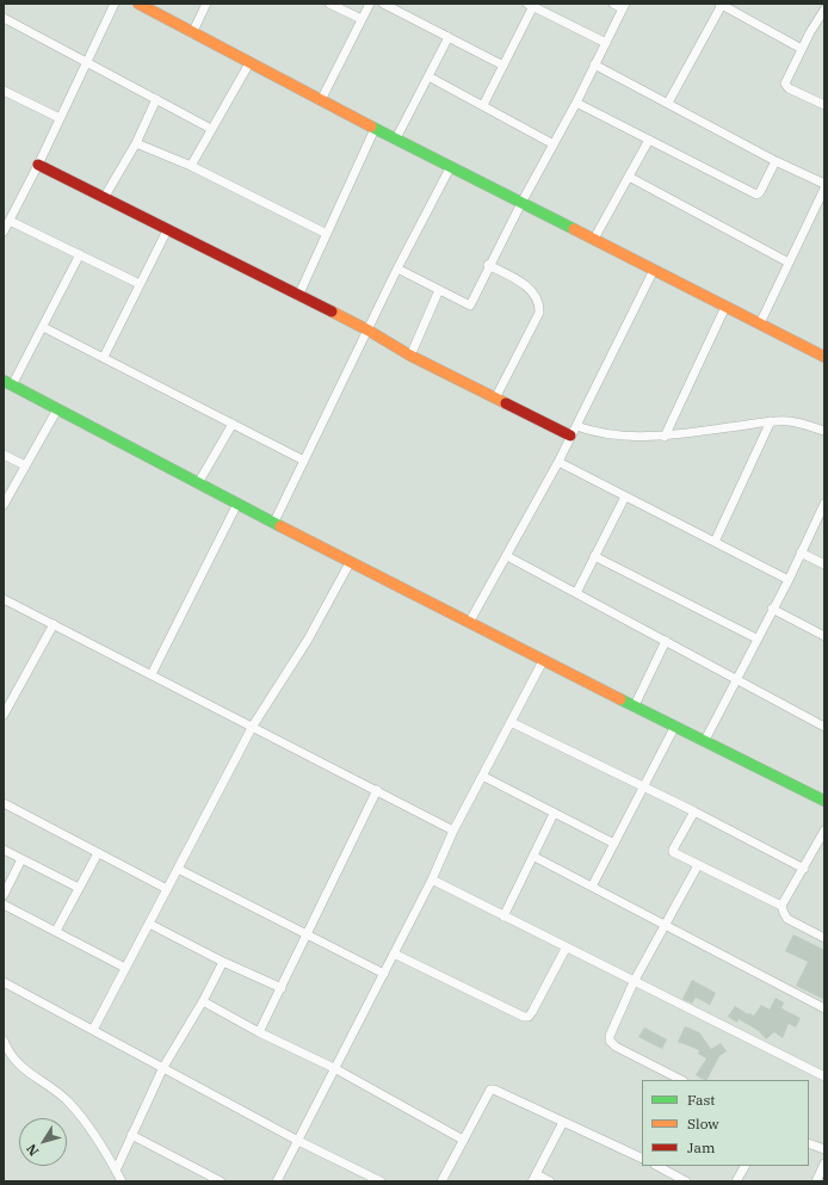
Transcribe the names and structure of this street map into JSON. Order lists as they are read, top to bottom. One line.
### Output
{"legend":["Fast","Slow","Jam"],"north":"bottom left"}
